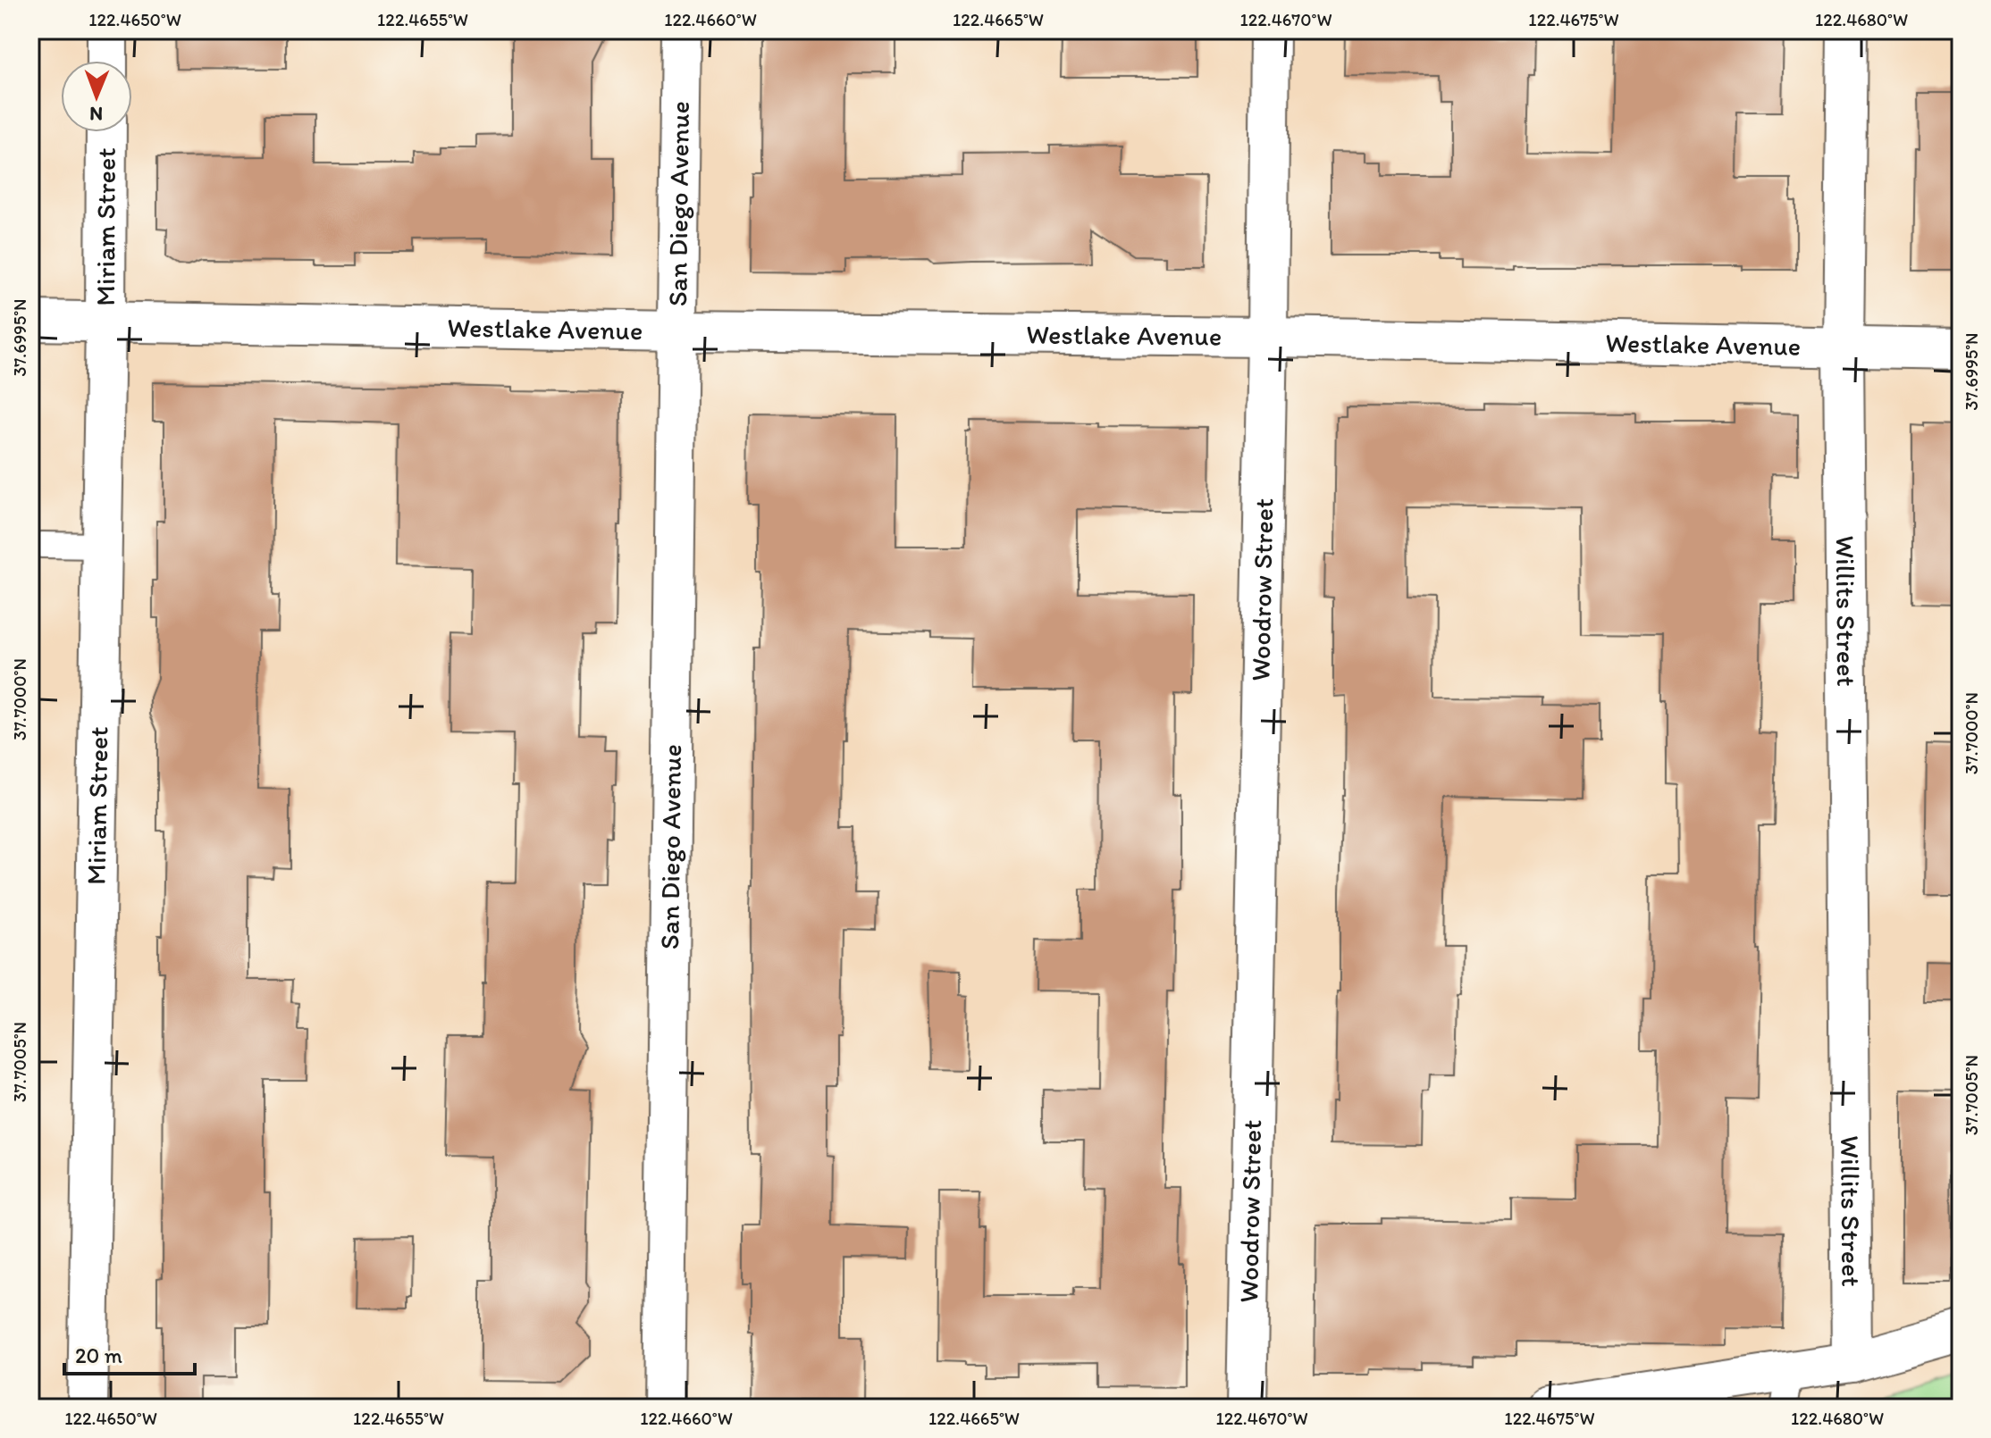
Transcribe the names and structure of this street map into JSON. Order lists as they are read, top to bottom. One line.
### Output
{"streets":{"street":["San Diego Avenue","Miriam Street","Westlake Avenue","Woodrow Street","Willits Street"]},"crossings":[["San Diego Avenue","Westlake Avenue"],["Miriam Street","Westlake Avenue"],["Westlake Avenue","Woodrow Street"],["Westlake Avenue","Willits Street"]],"scale_bar":"20 m","north":"bottom","coordinates":["122.4650°W","122.4655°W","122.4660°W","122.4665°W","122.4670°W","122.4675°W","122.4680°W","37.6995°N","37.7000°N","37.7005°N"]}
